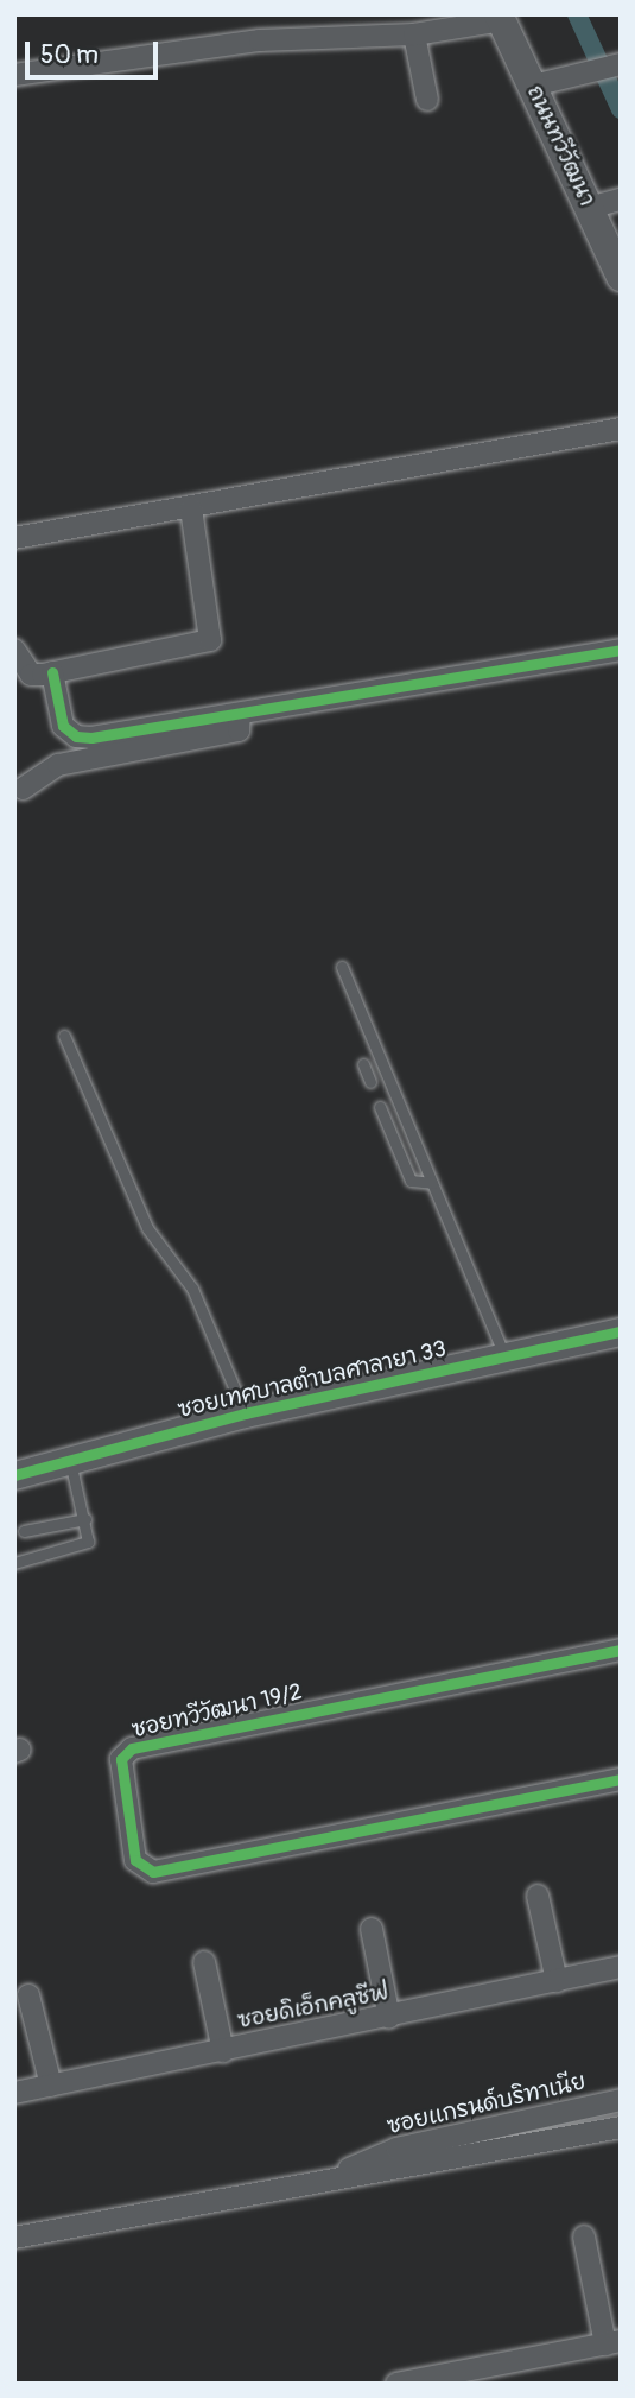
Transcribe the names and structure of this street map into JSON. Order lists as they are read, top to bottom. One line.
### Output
{"streets":{"main road":["ถนนทวีวัฒนา"],"street":["ซอยเทศบาลตำบลศาลายา 33","ซอยทวีวัฒนา 19/2","ซอยดิเอ็กคลูซีฟ","ซอยแกรนด์บริทาเนีย"]},"scale_bar":"50 m"}
